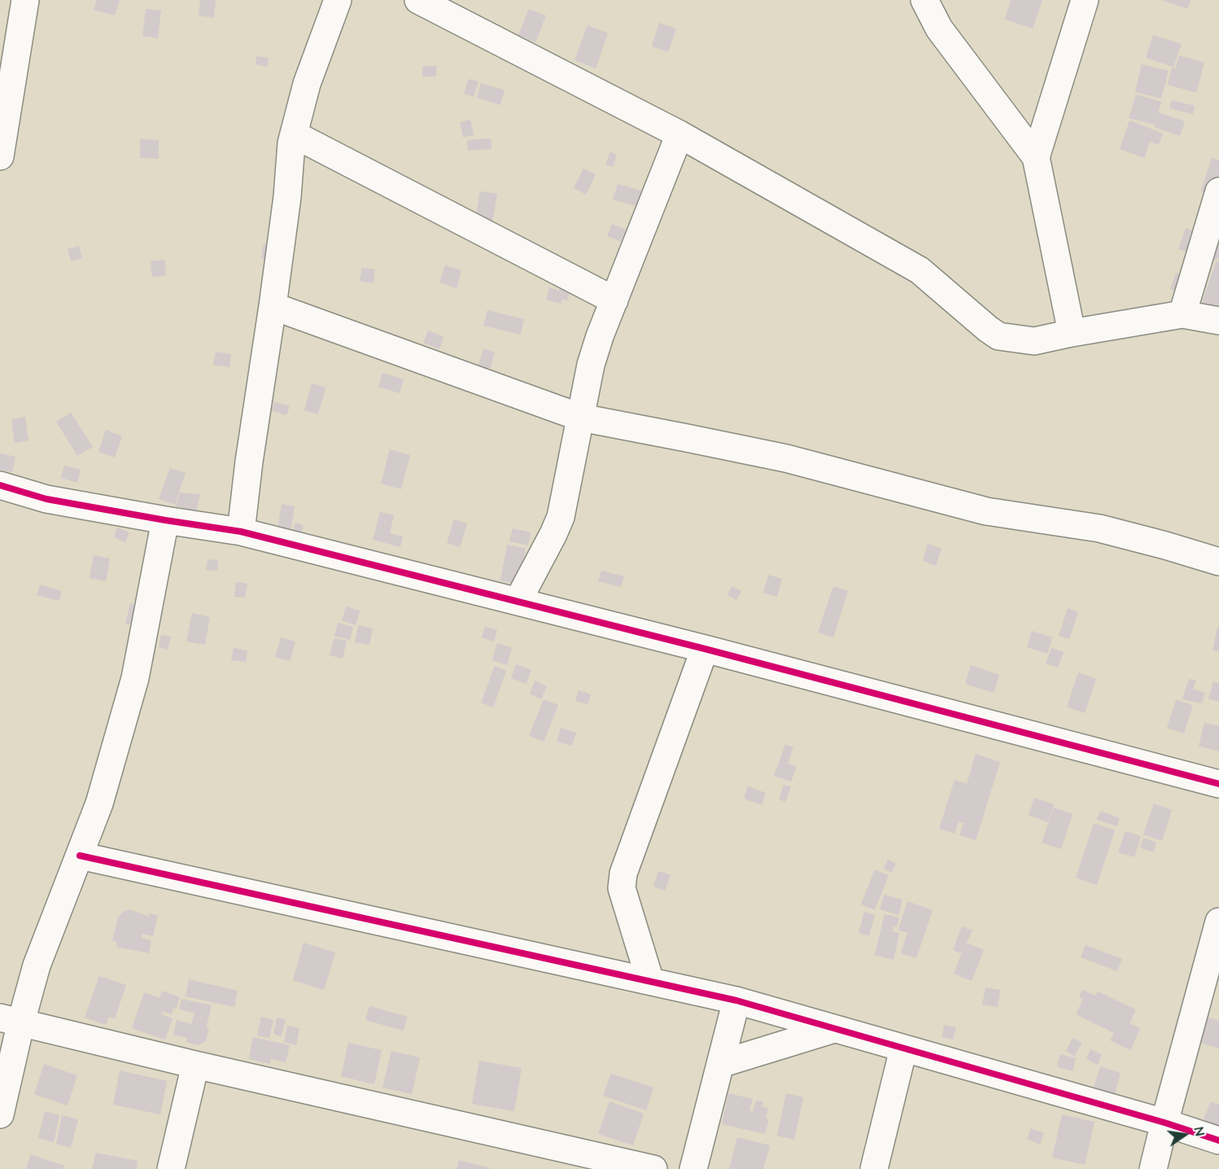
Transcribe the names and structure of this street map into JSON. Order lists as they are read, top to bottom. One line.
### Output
{"north":"right"}
